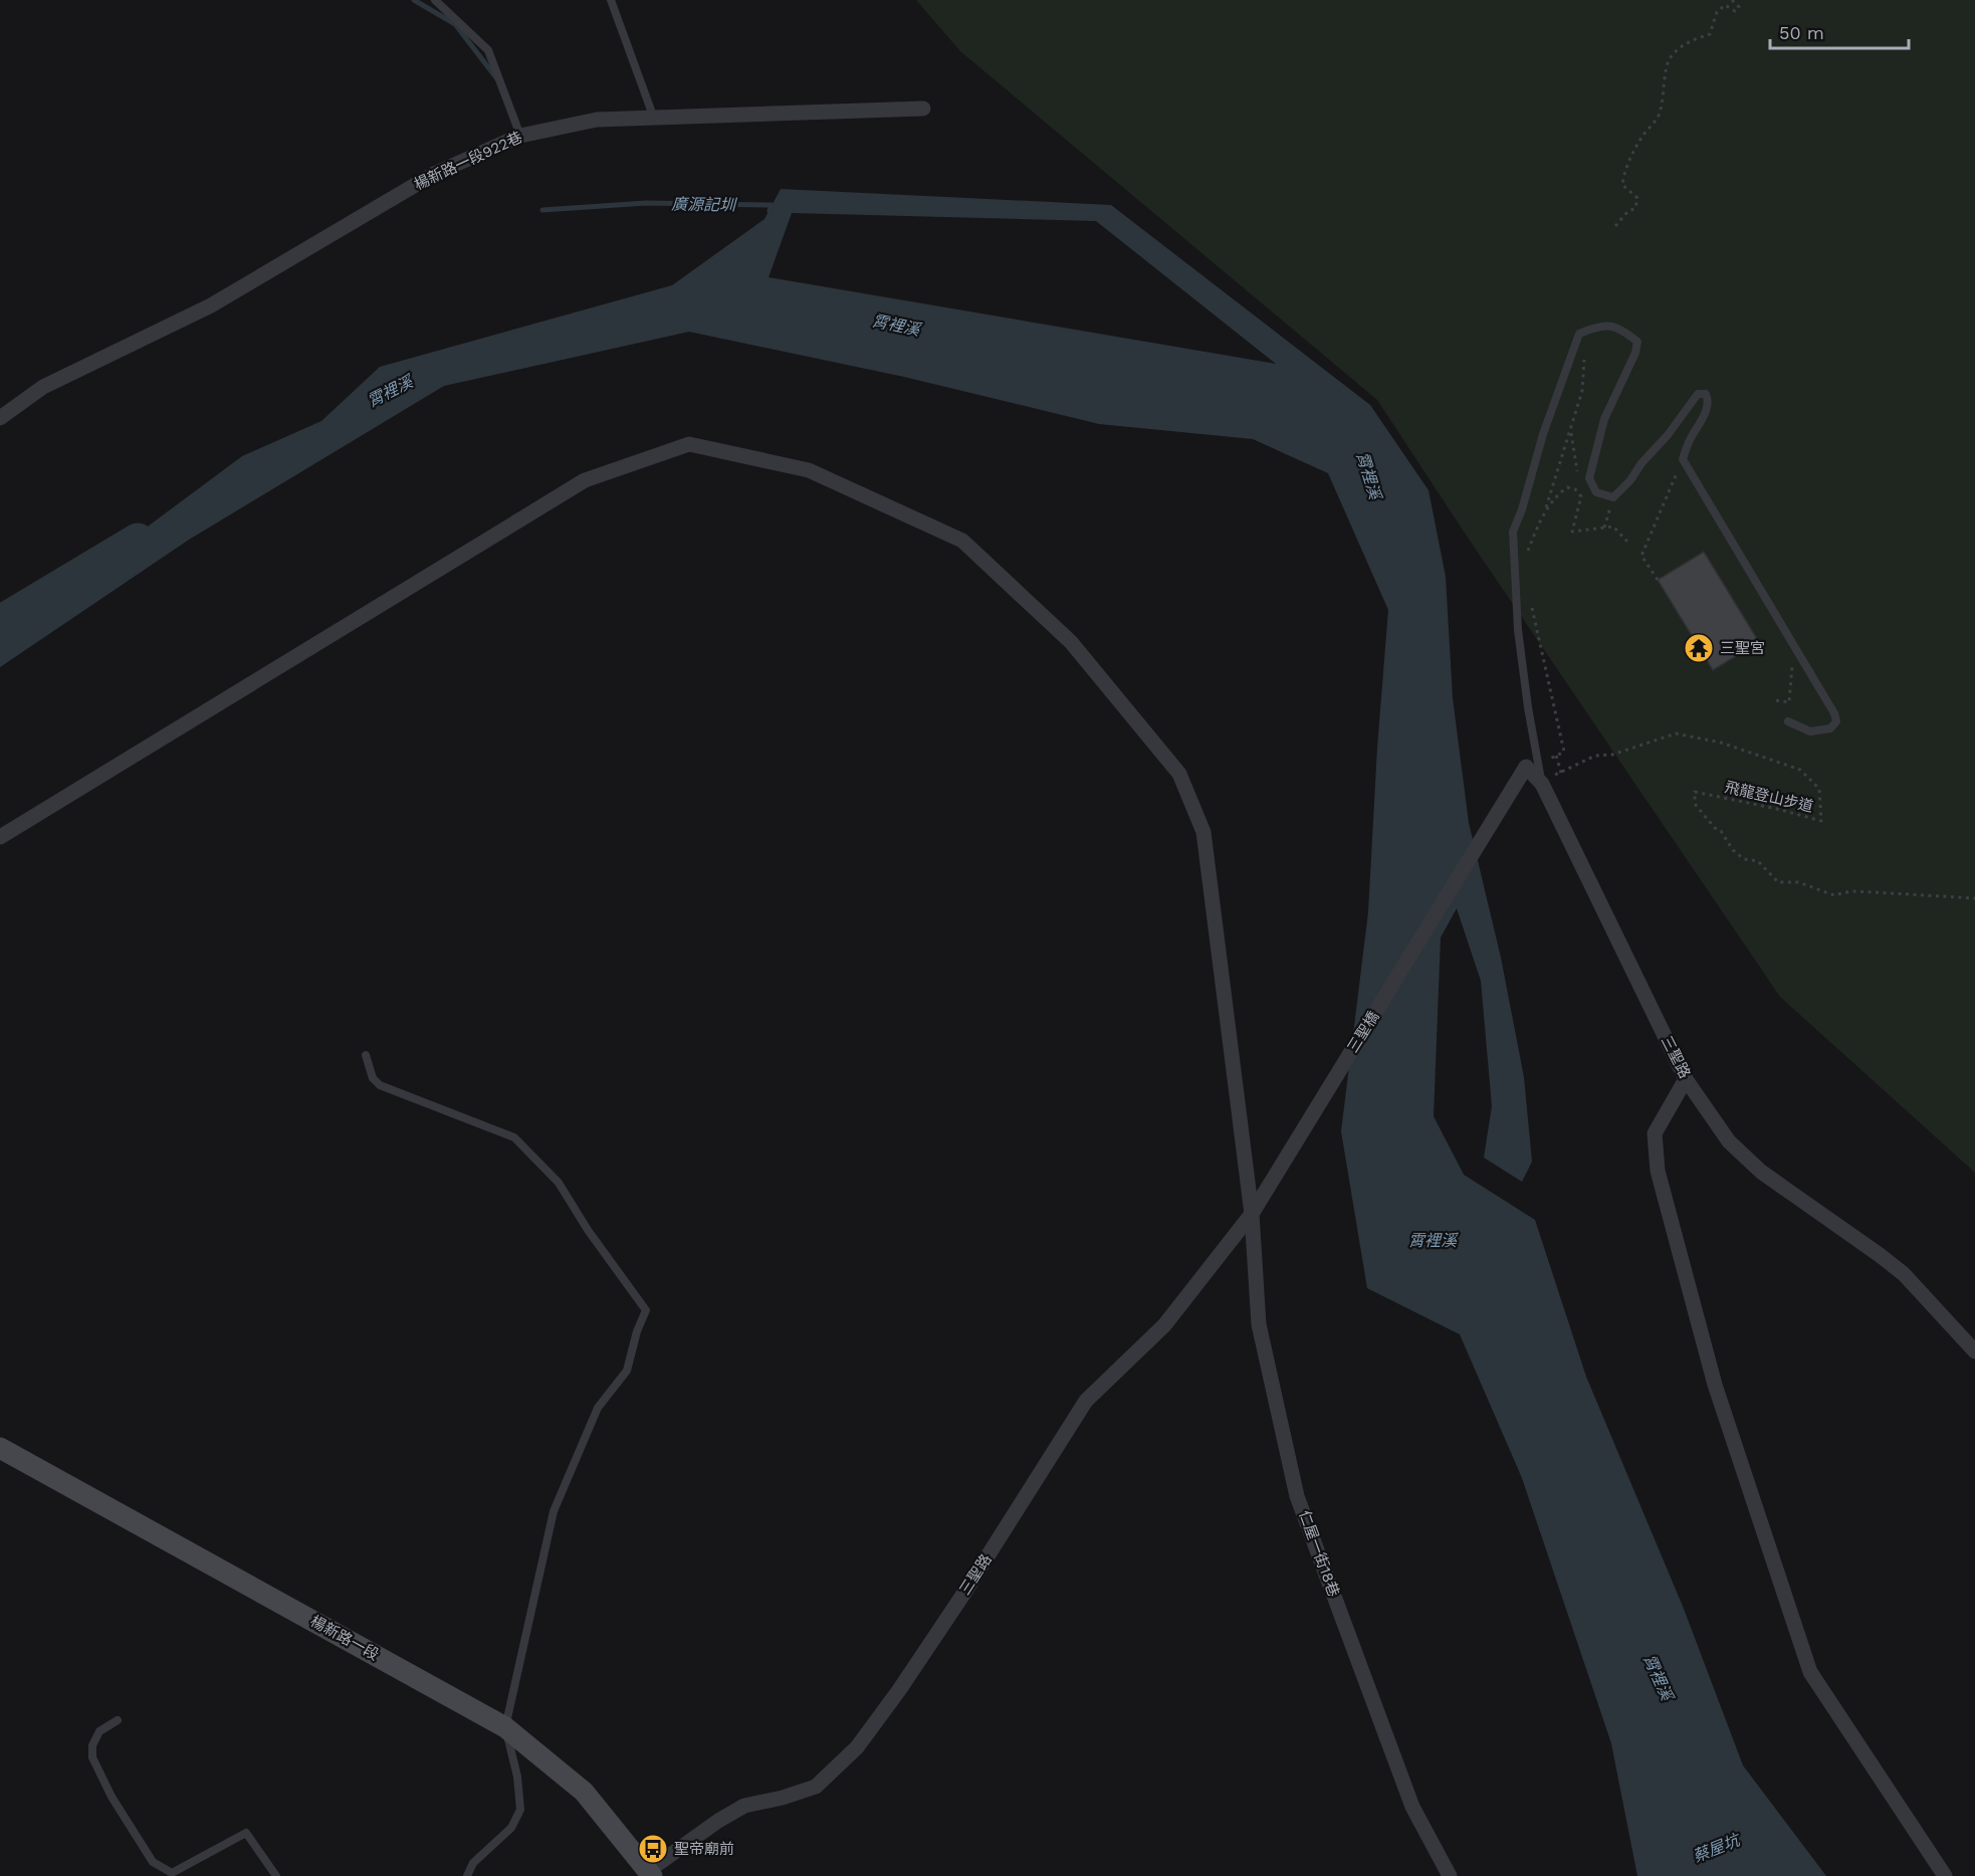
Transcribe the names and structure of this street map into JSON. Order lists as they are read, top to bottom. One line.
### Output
{"streets":{"main road":["楊新路一段"],"street":["楊新路一段922巷","三聖橋","三聖路","仁屋一街18巷"],"path":["飛龍登山步道"]},"crossings":[["三聖橋","三聖路"],["三聖橋","仁屋一街18巷"],["三聖路","仁屋一街18巷"],["三聖路","楊新路一段"]],"water":["廣源記圳","霄裡溪","蔡屋坑"],"places":{"temple":["三聖宮"],"bus stop":["聖帝廟前"]},"scale_bar":"50 m"}
